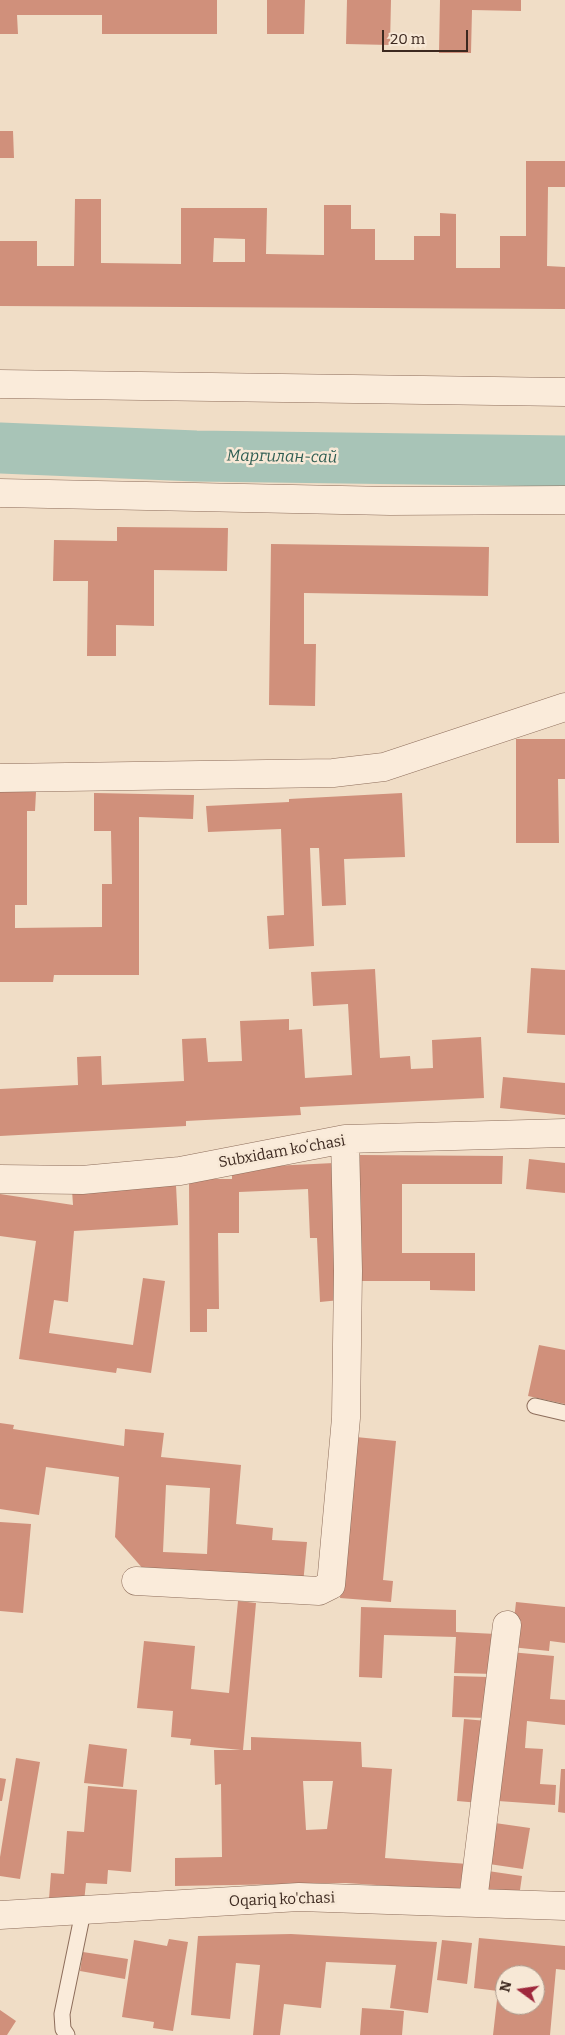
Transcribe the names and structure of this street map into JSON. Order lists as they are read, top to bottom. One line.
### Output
{"streets":{"street":["Subxidam koʻchasi","Oqariq ko'chasi"]},"water":["Маргилан-сай"],"scale_bar":"20 m","north":"left"}
